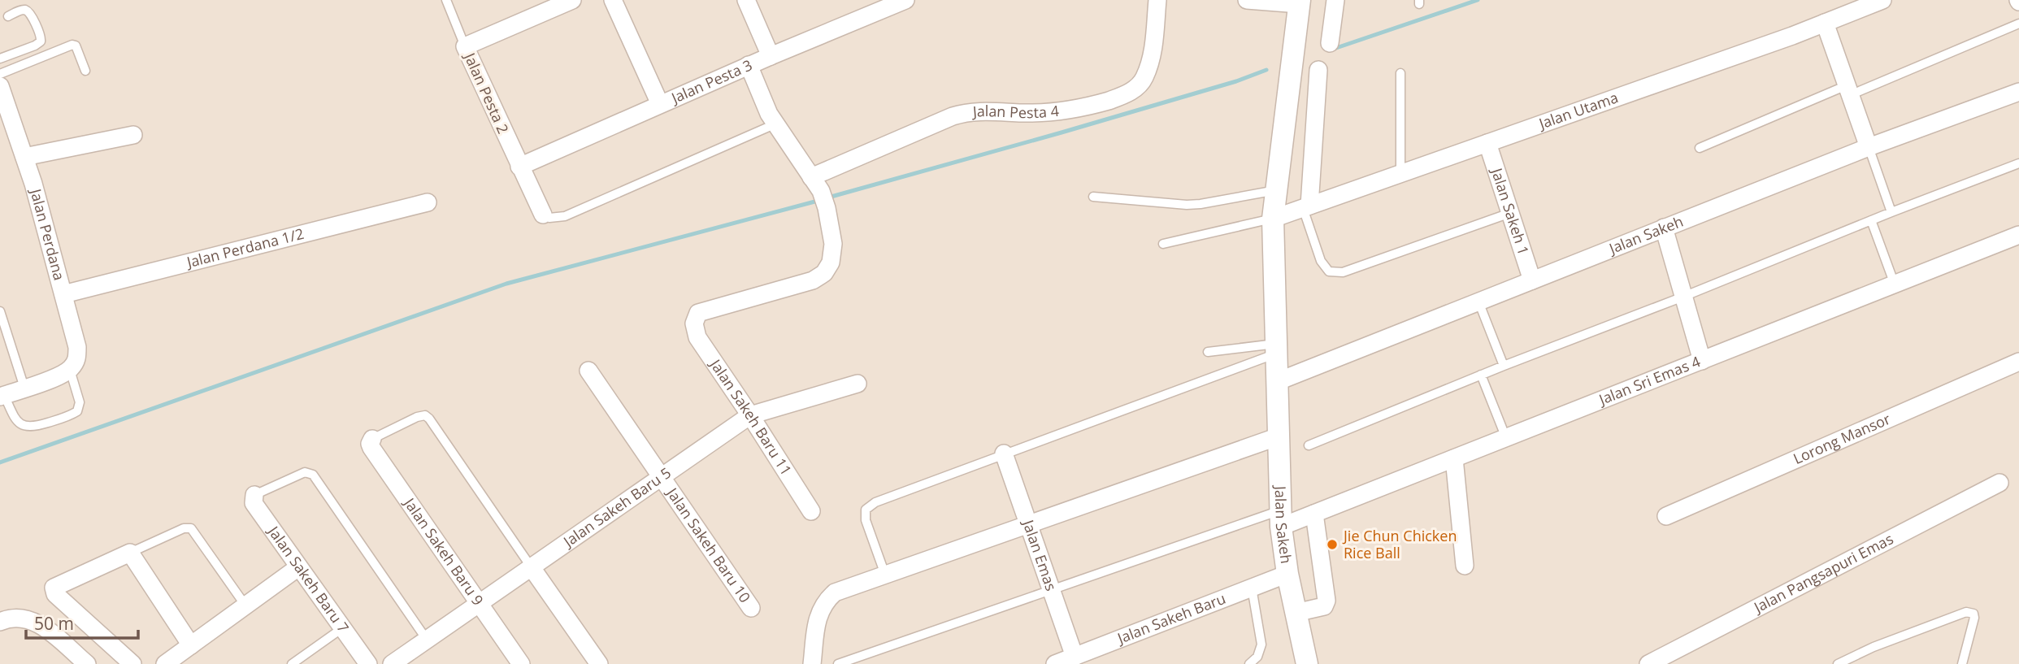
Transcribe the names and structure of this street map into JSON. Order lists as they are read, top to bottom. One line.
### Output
{"streets":{"street":["Jalan Pesta 3","Jalan Pesta 2","Jalan Pesta 4","Jalan Utama","Jalan Sakeh 1","Jalan Sakeh","Jalan Perdana","Jalan Perdana 1/2","Jalan Sri Emas 4","Jalan Sakeh Baru 11","Lorong Mansor","Jalan Sakeh Baru 5","Jalan Sakeh Baru 10","Jalan Sakeh Baru 9","Jalan Emas","Jalan Pangsapuri Emas","Jalan Sakeh Baru 7","Jalan Sakeh Baru"]},"crossings":[["Jalan Pesta 3","Jalan Pesta 2"],["Jalan Pesta 4","Jalan Sakeh Baru 11"],["Jalan Utama","Jalan Sakeh 1"],["Jalan Utama","Jalan Sakeh"],["Jalan Sakeh 1","Jalan Sakeh"],["Jalan Sakeh","Jalan Sri Emas 4"],["Jalan Sakeh","Jalan Sakeh Baru"],["Jalan Perdana","Jalan Perdana 1/2"],["Jalan Sakeh Baru 11","Jalan Sakeh Baru 5"],["Jalan Sakeh Baru 5","Jalan Sakeh Baru 10"],["Jalan Sakeh Baru 5","Jalan Sakeh Baru 9"],["Jalan Emas","Jalan Sakeh Baru"]],"places":["Jie Chun Chicken Rice Ball"],"scale_bar":"50 m"}
